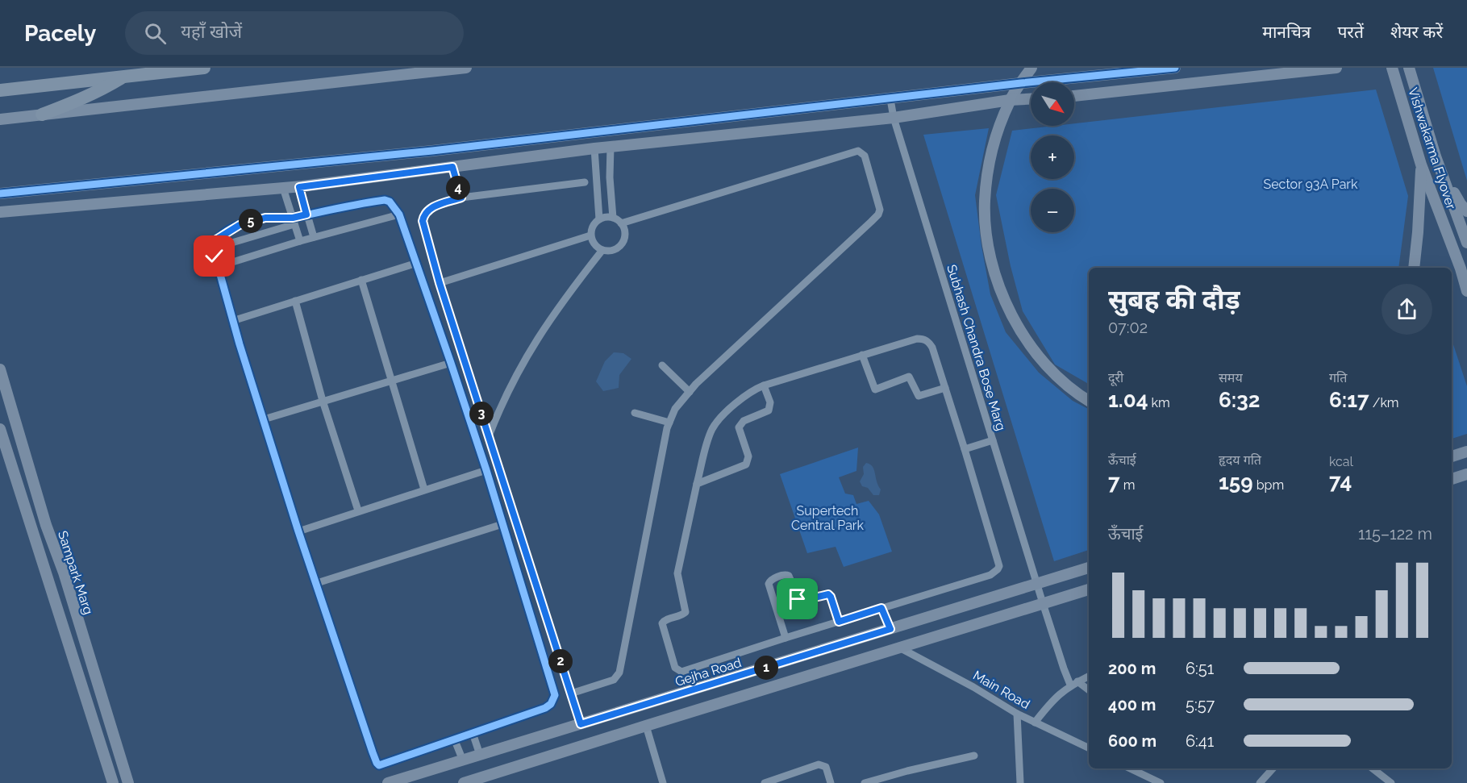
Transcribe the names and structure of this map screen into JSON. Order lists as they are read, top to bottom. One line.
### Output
{"streets":{"street":["Vishwakarma Flyover","Subhash Chandra Bose Marg","Sampark Marg","Gejha Road","Main Road"]},"crossings":[["Subhash Chandra Bose Marg","Gejha Road"]],"parks":["Sector 93A Park","Supertech Central Park"],"north":"bottom right","page":{"header":"Pacely","search":"यहाँ खोजें","nav":["मानचित्र","परतें","शेयर करें"],"map_buttons":["+","−"],"pins":["4","5","3","2","1"],"heading":["सुबह की दौड़","07:02"],"stats":[["दूरी","1.04 km"],["समय","6:32"],["गति","6:17 /km"],["ऊँचाई","7 m"],["हृदय गति","159 bpm"],["kcal","74"]],"chart":["ऊँचाई","115–122 m"],"list":[{"name":"200 m","note":"6:51"},{"name":"400 m","note":"5:57"},{"name":"600 m","note":"6:41"}]}}
